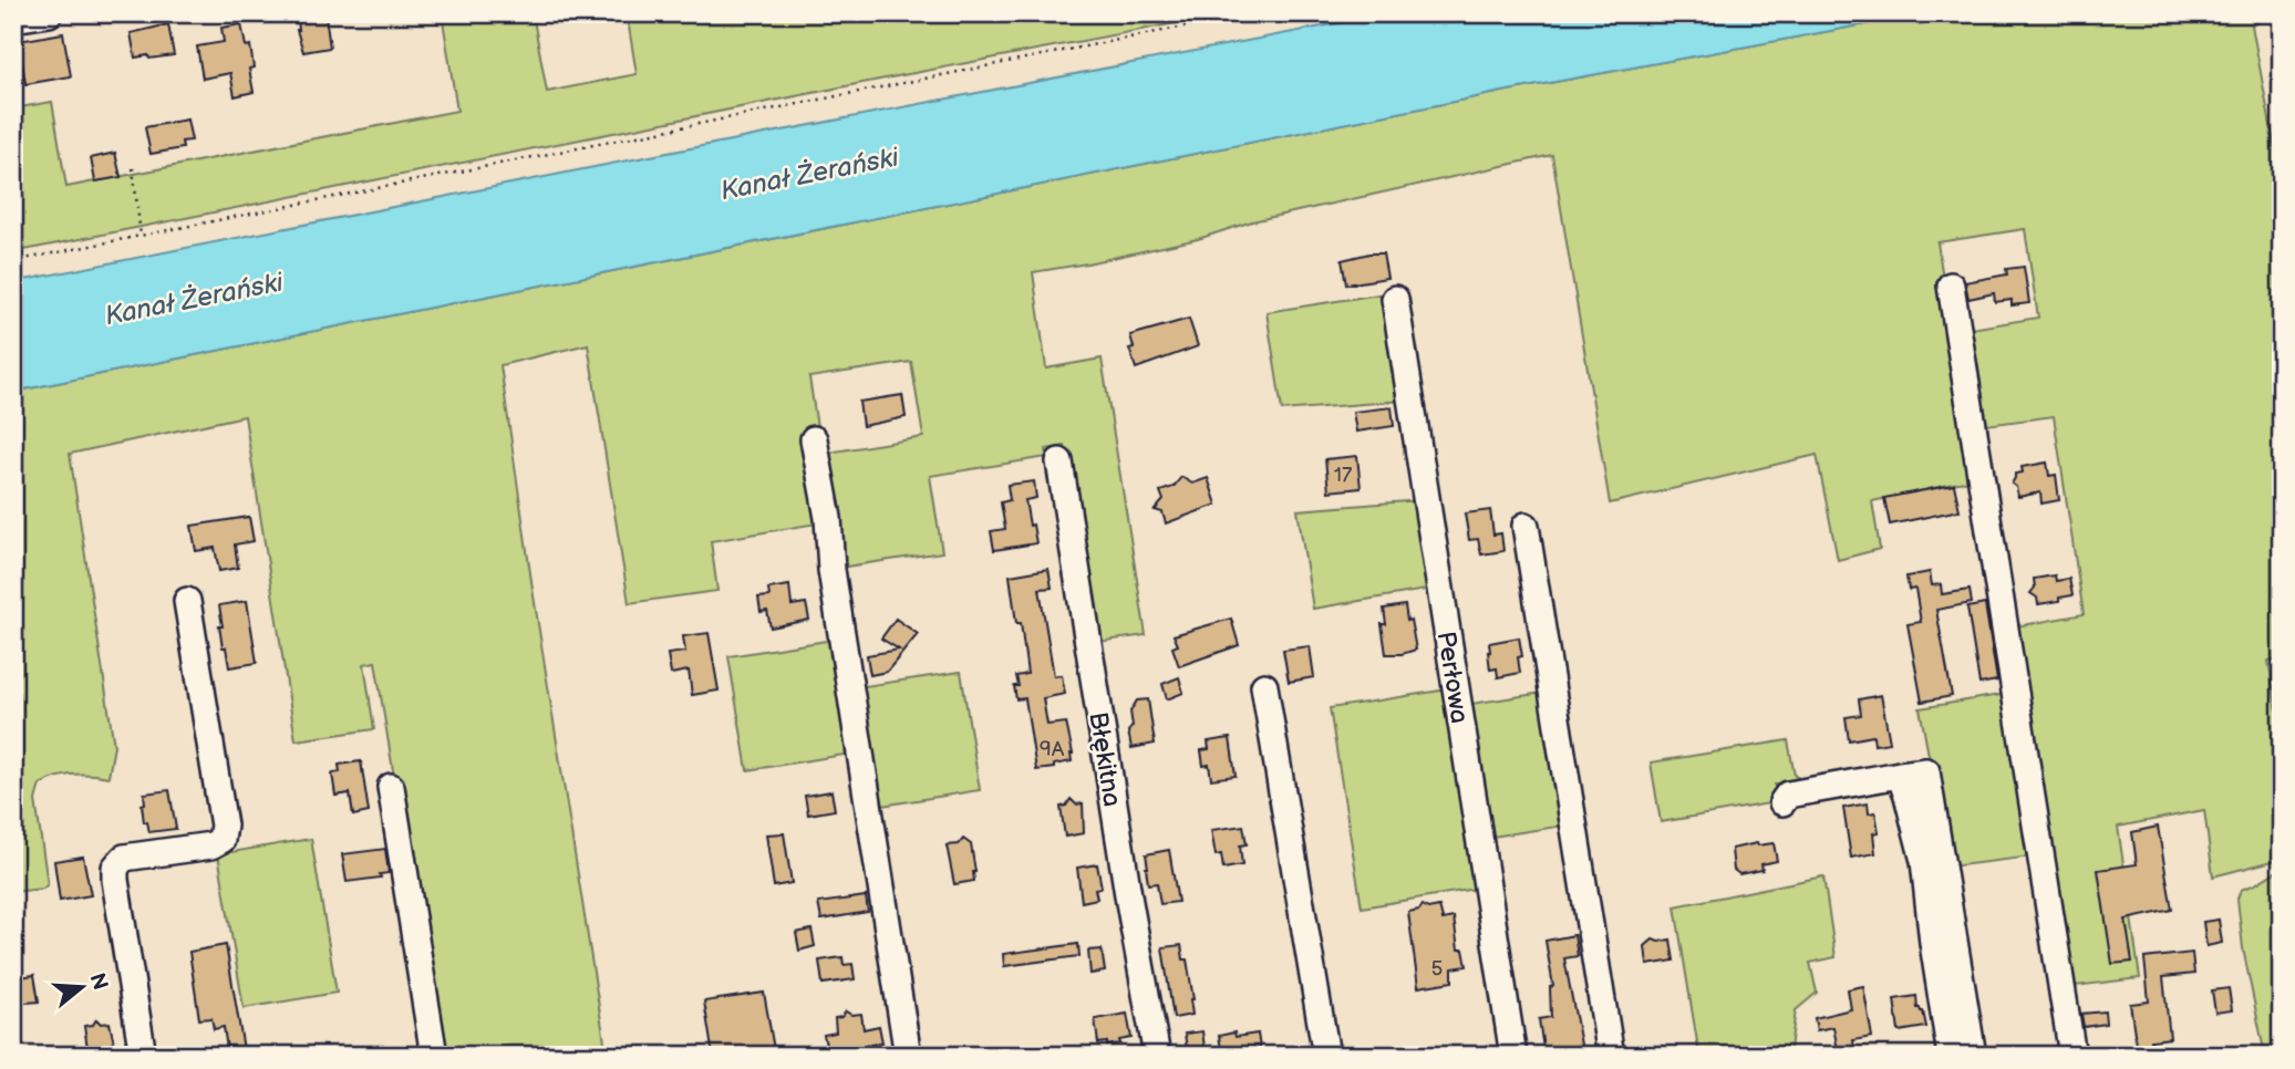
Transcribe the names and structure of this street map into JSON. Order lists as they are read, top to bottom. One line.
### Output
{"streets":{"street":["Perłowa","Błękitna"]},"water":["Kanał Żerański"],"house_numbers":["17","9A","5"],"north":"right"}
